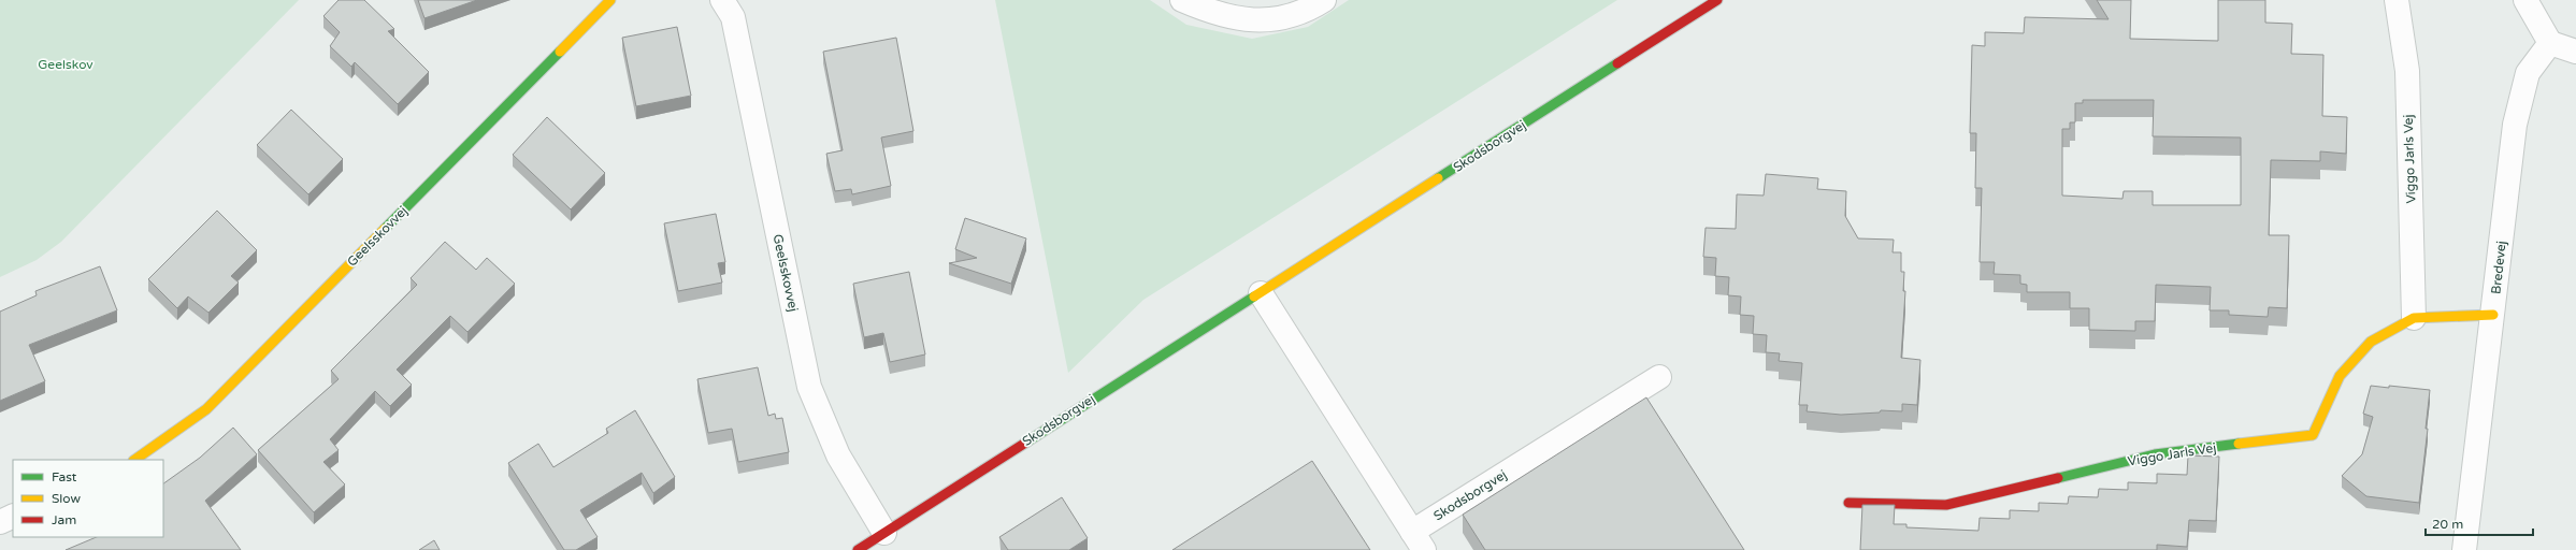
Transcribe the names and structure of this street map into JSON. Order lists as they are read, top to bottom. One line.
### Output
{"streets":{"street":["Skodsborgvej","Viggo Jarls Vej","Geelsskovvej","Bredevej"]},"crossings":[["Skodsborgvej","Geelsskovvej"],["Viggo Jarls Vej","Bredevej"]],"parks":["Geelskov"],"legend":["Fast","Slow","Jam"],"scale_bar":"20 m"}
